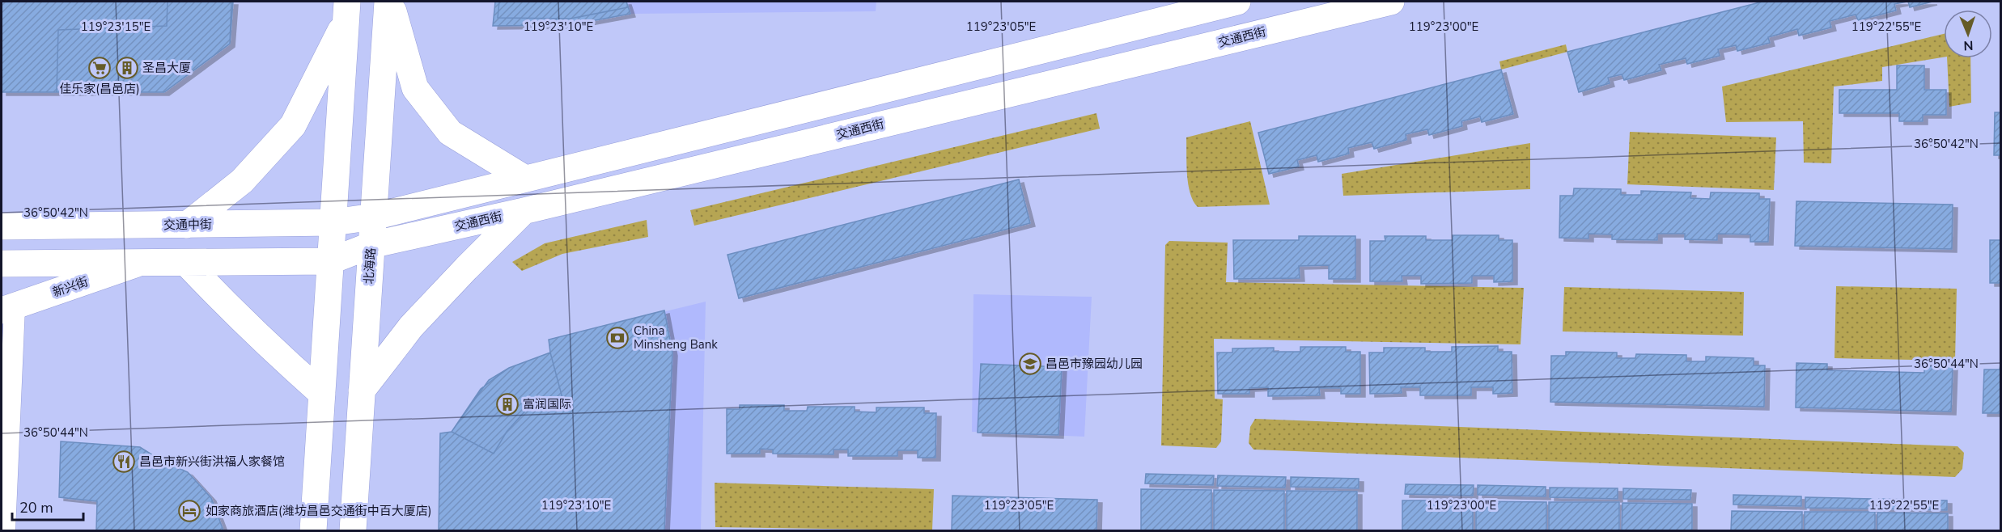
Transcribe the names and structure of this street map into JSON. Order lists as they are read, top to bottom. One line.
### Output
{"streets":{"main road":["交通西街","交通中街","北海路","新兴街"]},"crossings":[["交通西街","北海路"],["交通中街","北海路"]],"places":{"supermarket":["佳乐家(昌邑店)"],"building":["圣昌大厦","富润国际"],"bank":["China Minsheng Bank"],"school or university":["昌邑市豫园幼儿园"],"restaurant":["昌邑市新兴街洪福人家餐馆"],"hotel":["如家商旅酒店(潍坊昌邑交通街中百大厦店)"]},"scale_bar":"20 m","north":"bottom","coordinates":["119°23'15\"E","119°23'10\"E","119°23'05\"E","119°23'00\"E","119°22'55\"E","36°50'42\"N","36°50'44\"N"]}
